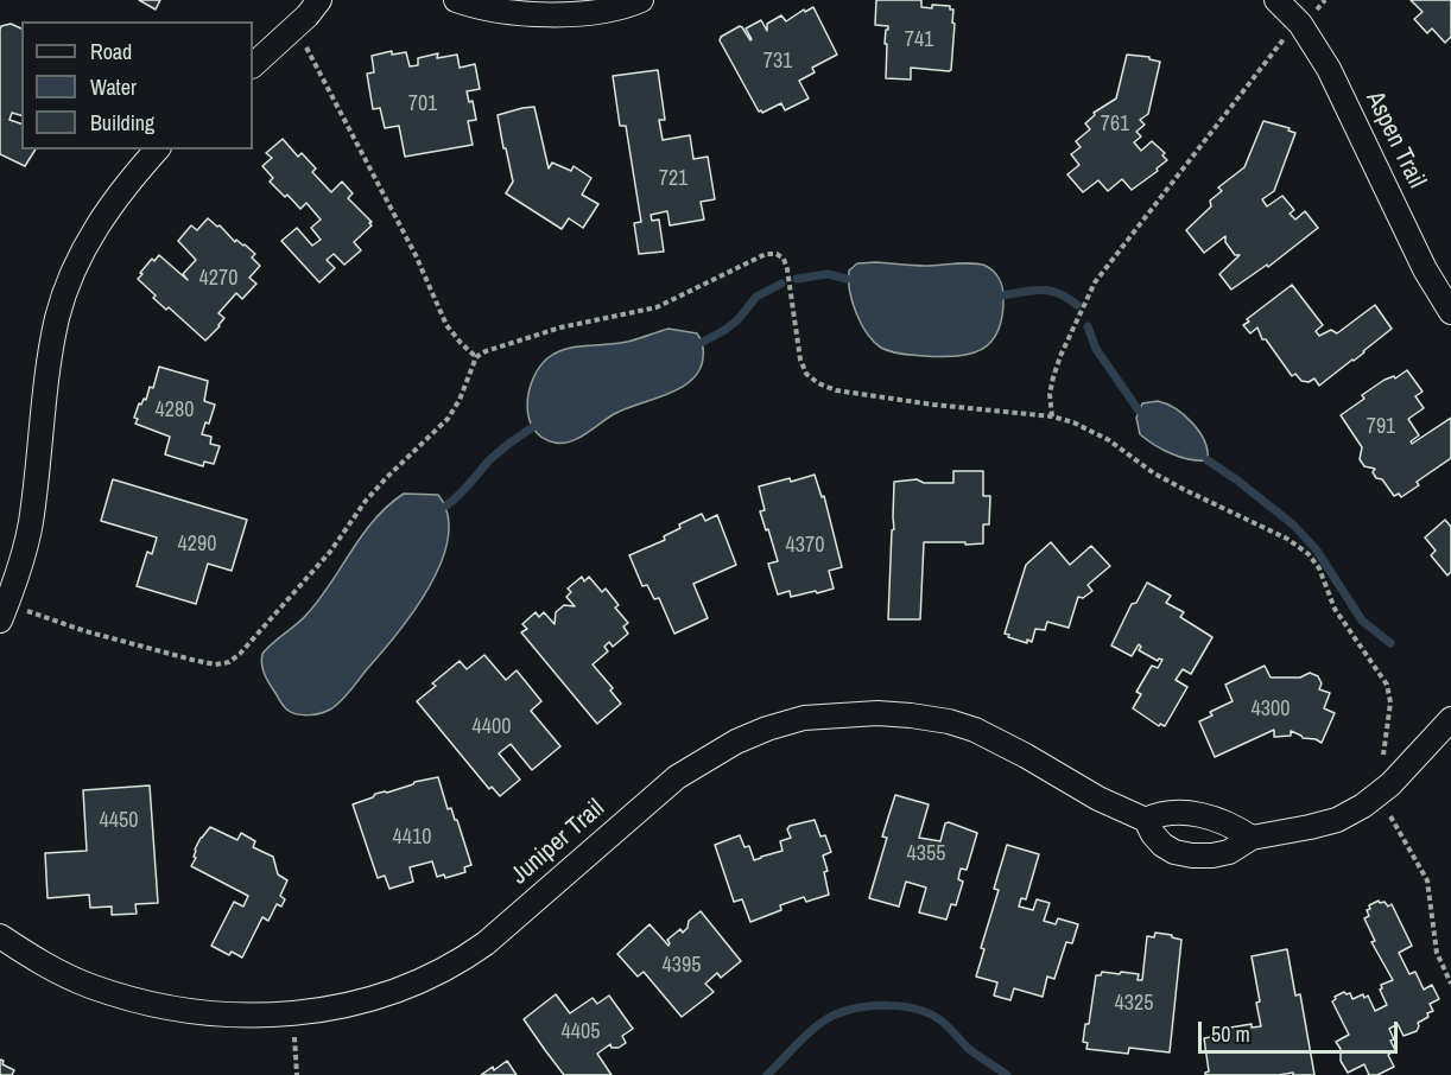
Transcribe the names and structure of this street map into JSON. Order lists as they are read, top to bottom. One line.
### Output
{"streets":{"street":["Aspen Trail","Juniper Trail"]},"house_numbers":["741","731","701","761","721","4270","4280","791","4290","4370","4300","4400","4450","4410","4355","4395","4325","4405"],"legend":["Road","Water","Building"],"scale_bar":"50 m"}
